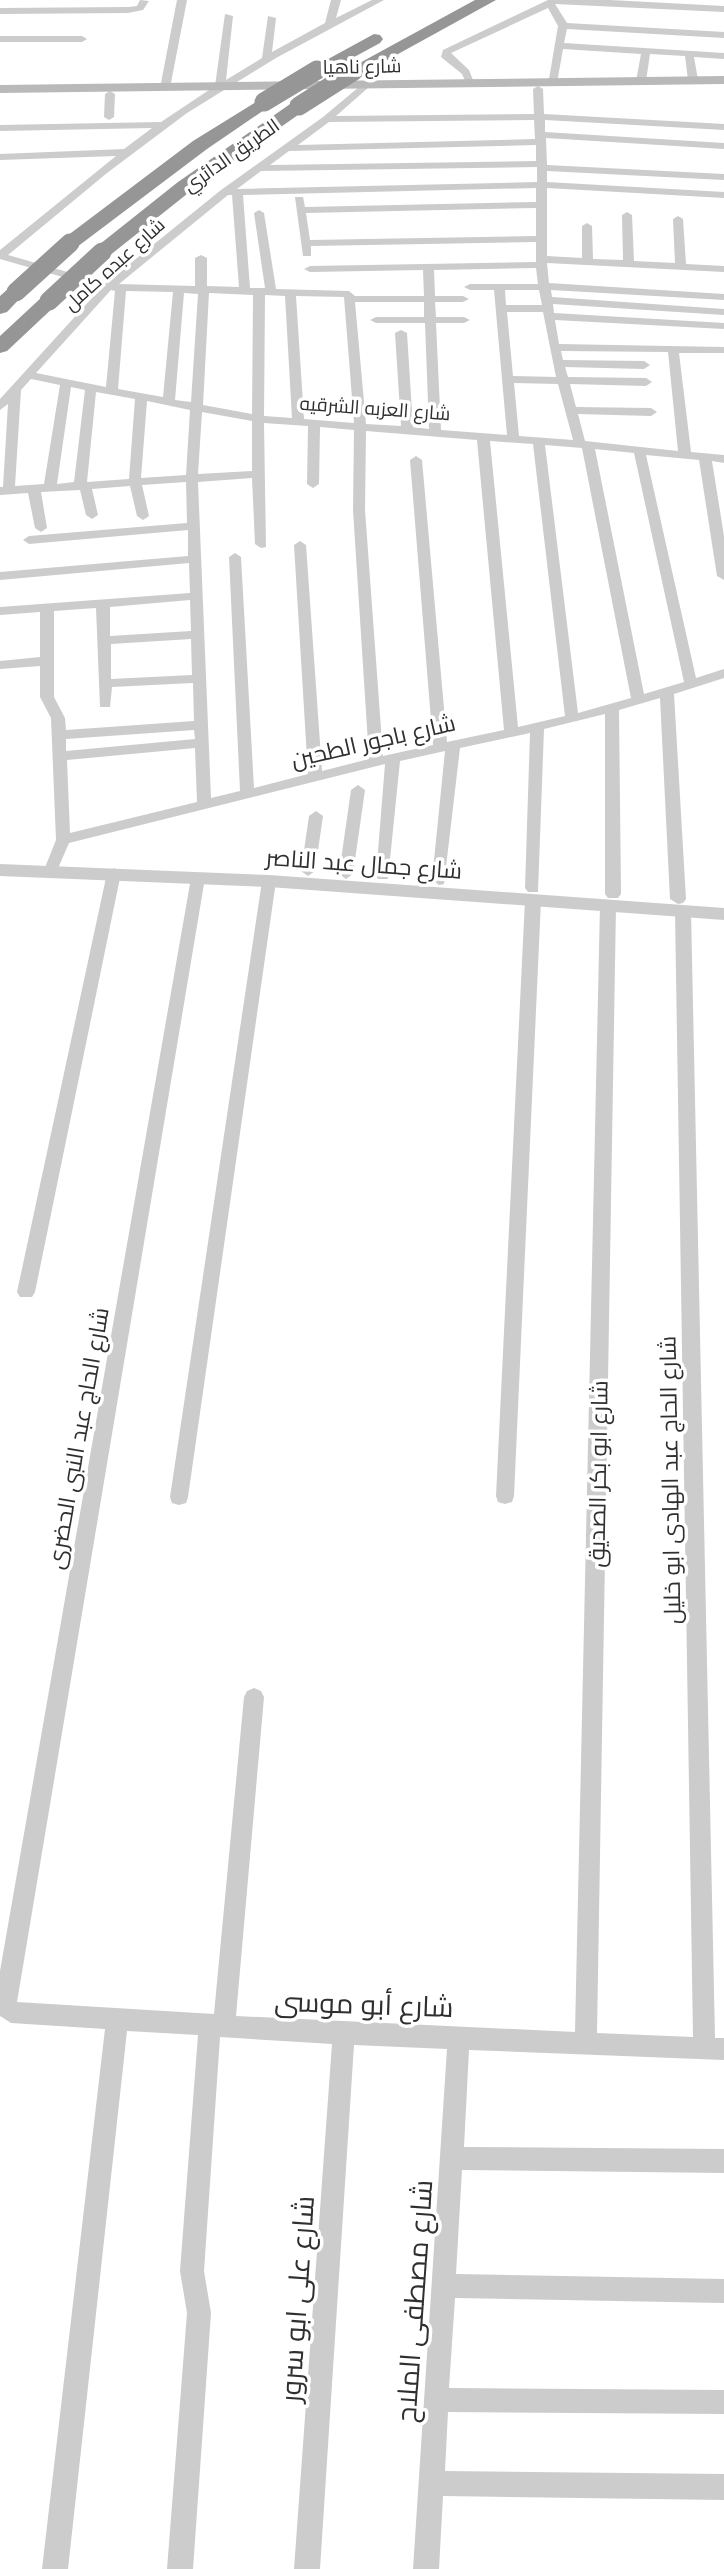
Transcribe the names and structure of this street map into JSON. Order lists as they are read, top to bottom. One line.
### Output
{"streets":{"highway":["الطريق الدائري"],"main road":["شارع ناهيا"],"street":["شارع عبده كامل","شارع العزبه الشرقيه","شارع باجور الطحين","شارع جمال عبد الناصر","شارع الحاج عبد النبى الحضرى","شارع ابو بكر الصديق","شارع الحاج عبد الهادى ابو خليل","شارع أبو موسى","شارع على ابو سرور","شارع مصطفى الملاح"]},"crossings":[["شارع ناهيا","الطريق الدائري"],["شارع ناهيا","شارع عبده كامل"],["الطريق الدائري","شارع عبده كامل"],["شارع عبده كامل","شارع العزبه الشرقيه"],["شارع باجور الطحين","شارع ابو بكر الصديق"],["شارع باجور الطحين","شارع الحاج عبد الهادى ابو خليل"],["شارع جمال عبد الناصر","شارع الحاج عبد النبى الحضرى"],["شارع جمال عبد الناصر","شارع ابو بكر الصديق"],["شارع جمال عبد الناصر","شارع الحاج عبد الهادى ابو خليل"],["شارع الحاج عبد النبى الحضرى","شارع أبو موسى"],["شارع ابو بكر الصديق","شارع أبو موسى"],["شارع الحاج عبد الهادى ابو خليل","شارع أبو موسى"],["شارع أبو موسى","شارع على ابو سرور"],["شارع أبو موسى","شارع مصطفى الملاح"]]}
